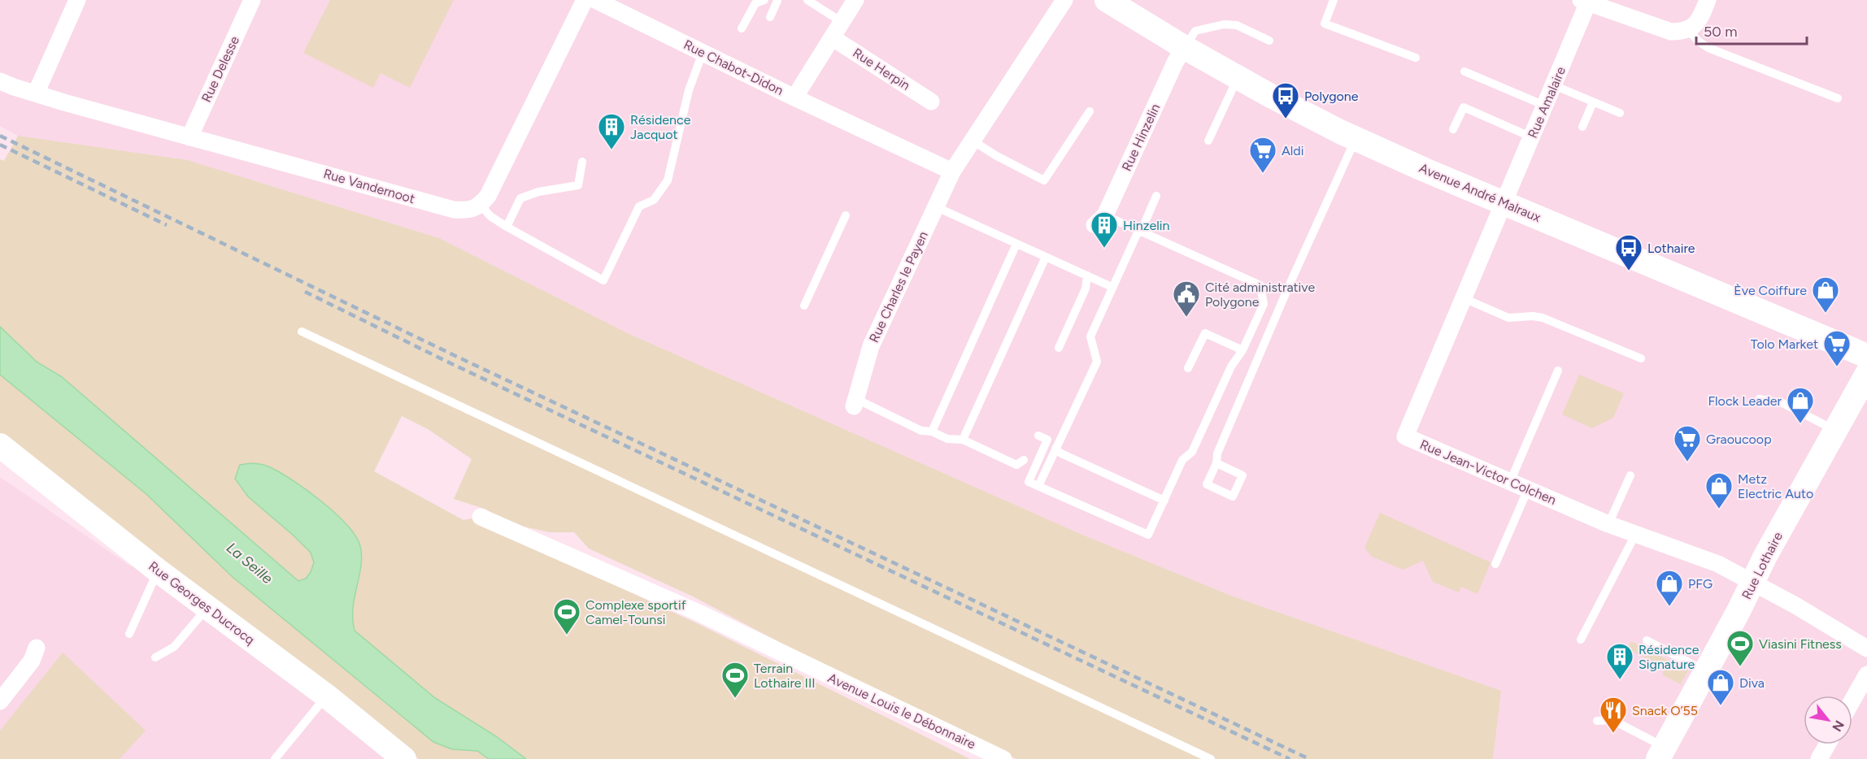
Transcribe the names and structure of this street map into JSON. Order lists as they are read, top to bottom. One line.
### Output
{"streets":{"street":["Rue Chabot-Didon","Rue Delesse","Rue Herpin","Rue Amalaire","Rue Hinzelin","Rue Vandernoot","Avenue André Malraux","Rue Charles le Payen","Rue Jean-Victor Colchen","Rue Lothaire","Rue Georges Ducrocq","Avenue Louis le Débonnaire"]},"crossings":[["Rue Chabot-Didon","Rue Herpin"],["Rue Delesse","Rue Vandernoot"],["Rue Amalaire","Avenue André Malraux"],["Rue Amalaire","Rue Jean-Victor Colchen"],["Rue Hinzelin","Avenue André Malraux"],["Avenue André Malraux","Rue Jean-Victor Colchen"],["Rue Jean-Victor Colchen","Rue Lothaire"]],"water":["La Seille"],"places":{"bus stop":["Polygone","Lothaire"],"building":["Résidence Jacquot","Hinzelin","Résidence Signature"],"supermarket":["Aldi","Tolo Market","Graoucoop"],"shop":["Ève Coiffure","Flock Leader","Metz Electric Auto","PFG","Diva"],"public building":["Cité administrative Polygone"],"sports":["Complexe sportif Camel-Tounsi","Viasini Fitness","Terrain Lothaire III"],"restaurant":["Snack O’55"]},"scale_bar":"50 m","north":"bottom right"}
